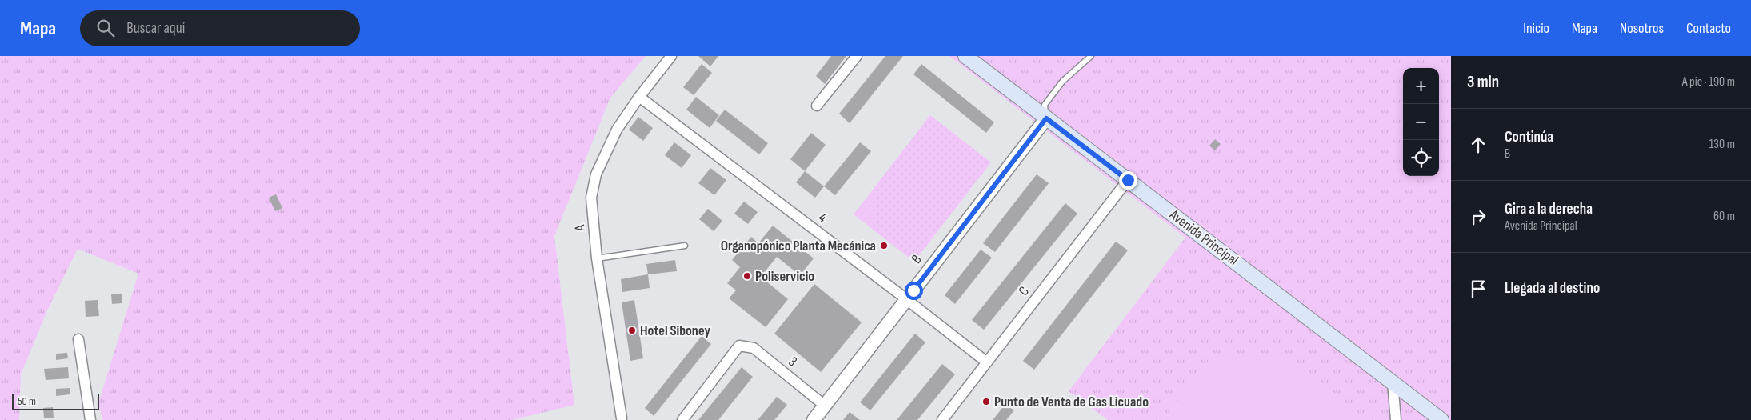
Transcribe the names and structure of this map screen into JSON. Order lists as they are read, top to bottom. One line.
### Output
{"streets":{"main road":["Avenida Principal"],"street":["4","A","B","C","3"]},"crossings":[["4","A"],["4","B"],["4","C"],["Avenida Principal","B"],["Avenida Principal","C"],["B","3"]],"places":["Organopónico Planta Mecánica","Poliservicio","Hotel Siboney","Punto de Venta de Gas Licuado"],"scale_bar":"50 m","page":{"header":"Mapa","search":"Buscar aquí","nav":["Inicio","Mapa","Nosotros","Contacto"],"heading":["3 min","A pie · 190 m"],"map_buttons":["+","−"],"list":[["Continúa","B","130 m"],["Gira a la derecha","Avenida Principal","60 m"],"Llegada al destino"],"scale":"50 m"}}
